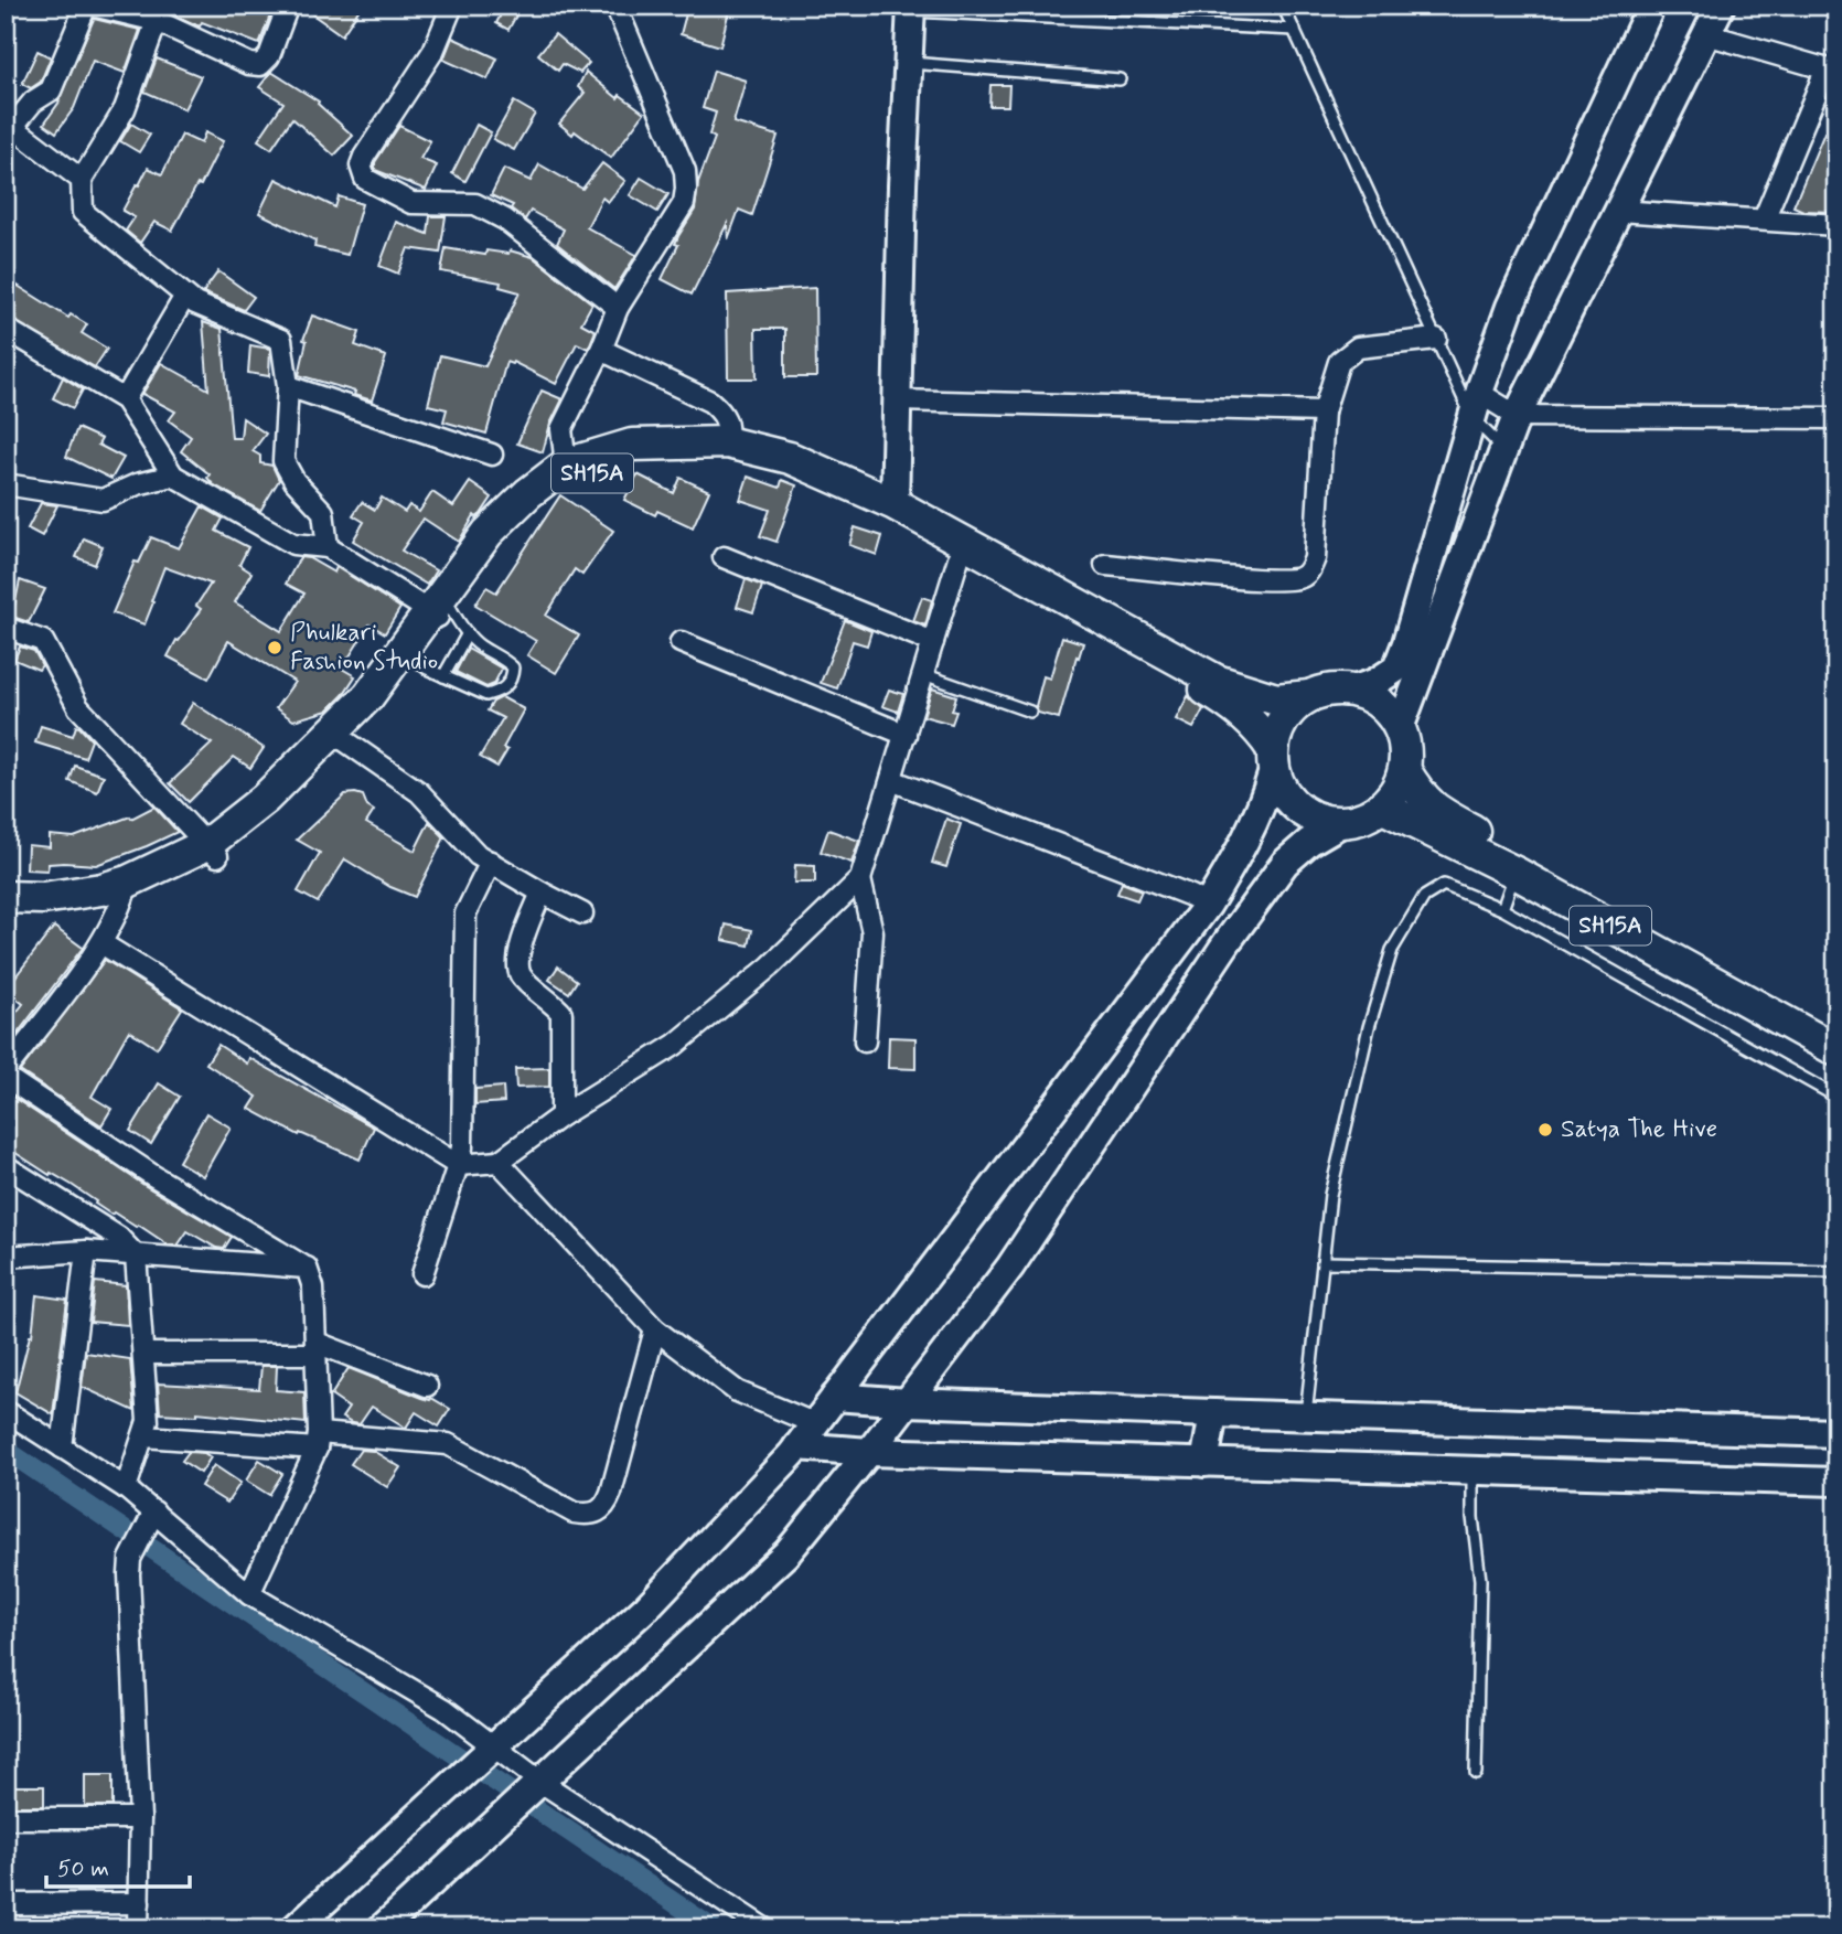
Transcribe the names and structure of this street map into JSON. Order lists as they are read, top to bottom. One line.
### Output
{"streets":{"main road":["SH15A"]},"places":["Phulkari Fashion Studio","Satya The Hive"],"scale_bar":"50 m"}
